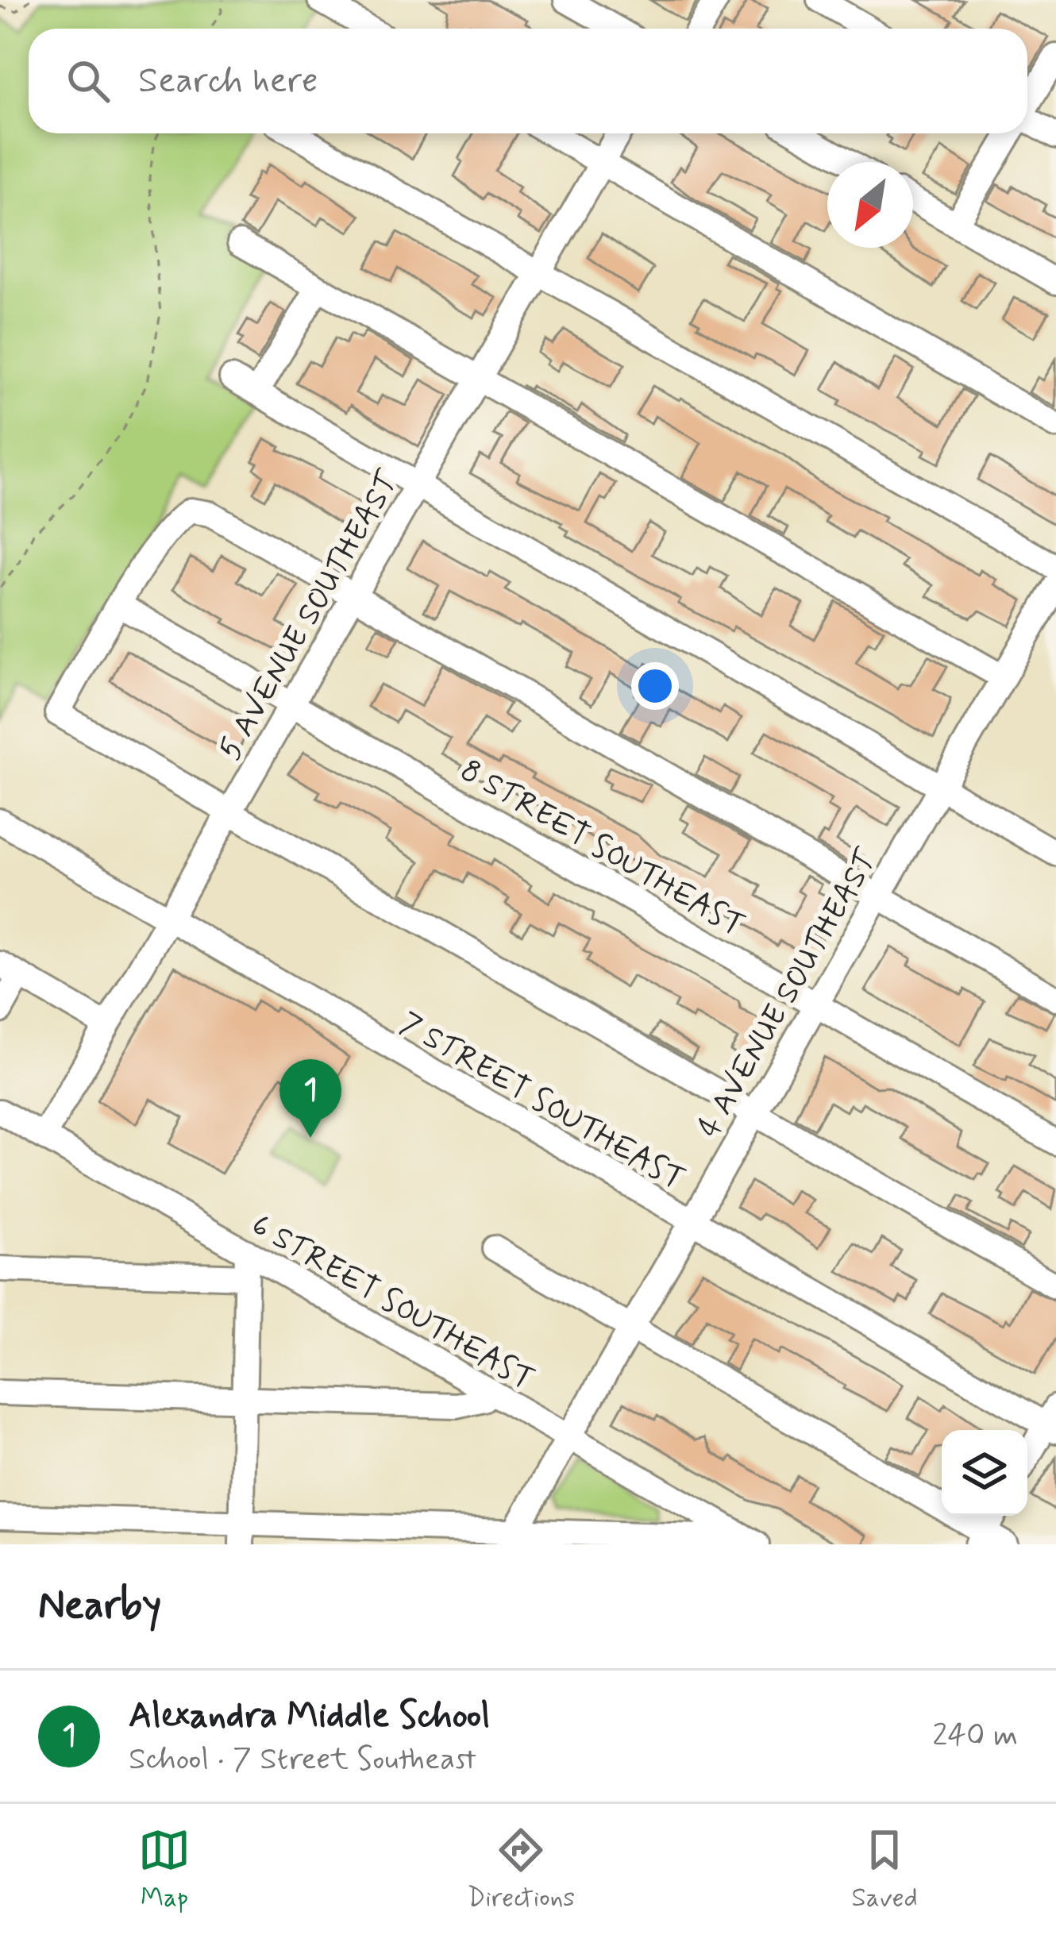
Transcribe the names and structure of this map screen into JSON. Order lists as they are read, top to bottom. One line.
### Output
{"streets":{"street":["5 AVENUE SOUTHEAST","8 STREET SOUTHEAST","4 AVENUE SOUTHEAST","7 STREET SOUTHEAST","6 STREET SOUTHEAST"]},"crossings":[["5 AVENUE SOUTHEAST","8 STREET SOUTHEAST"],["5 AVENUE SOUTHEAST","7 STREET SOUTHEAST"],["5 AVENUE SOUTHEAST","6 STREET SOUTHEAST"],["8 STREET SOUTHEAST","4 AVENUE SOUTHEAST"],["4 AVENUE SOUTHEAST","7 STREET SOUTHEAST"],["4 AVENUE SOUTHEAST","6 STREET SOUTHEAST"]],"north":"bottom left","page":{"search":"Search here","pins":"1","heading":"Nearby","list":[{"mark":"1","name":"Alexandra Middle School","note":"School · 7 Street Southeast","value":"240 m"}],"nav":["Map","Directions","Saved"]}}
